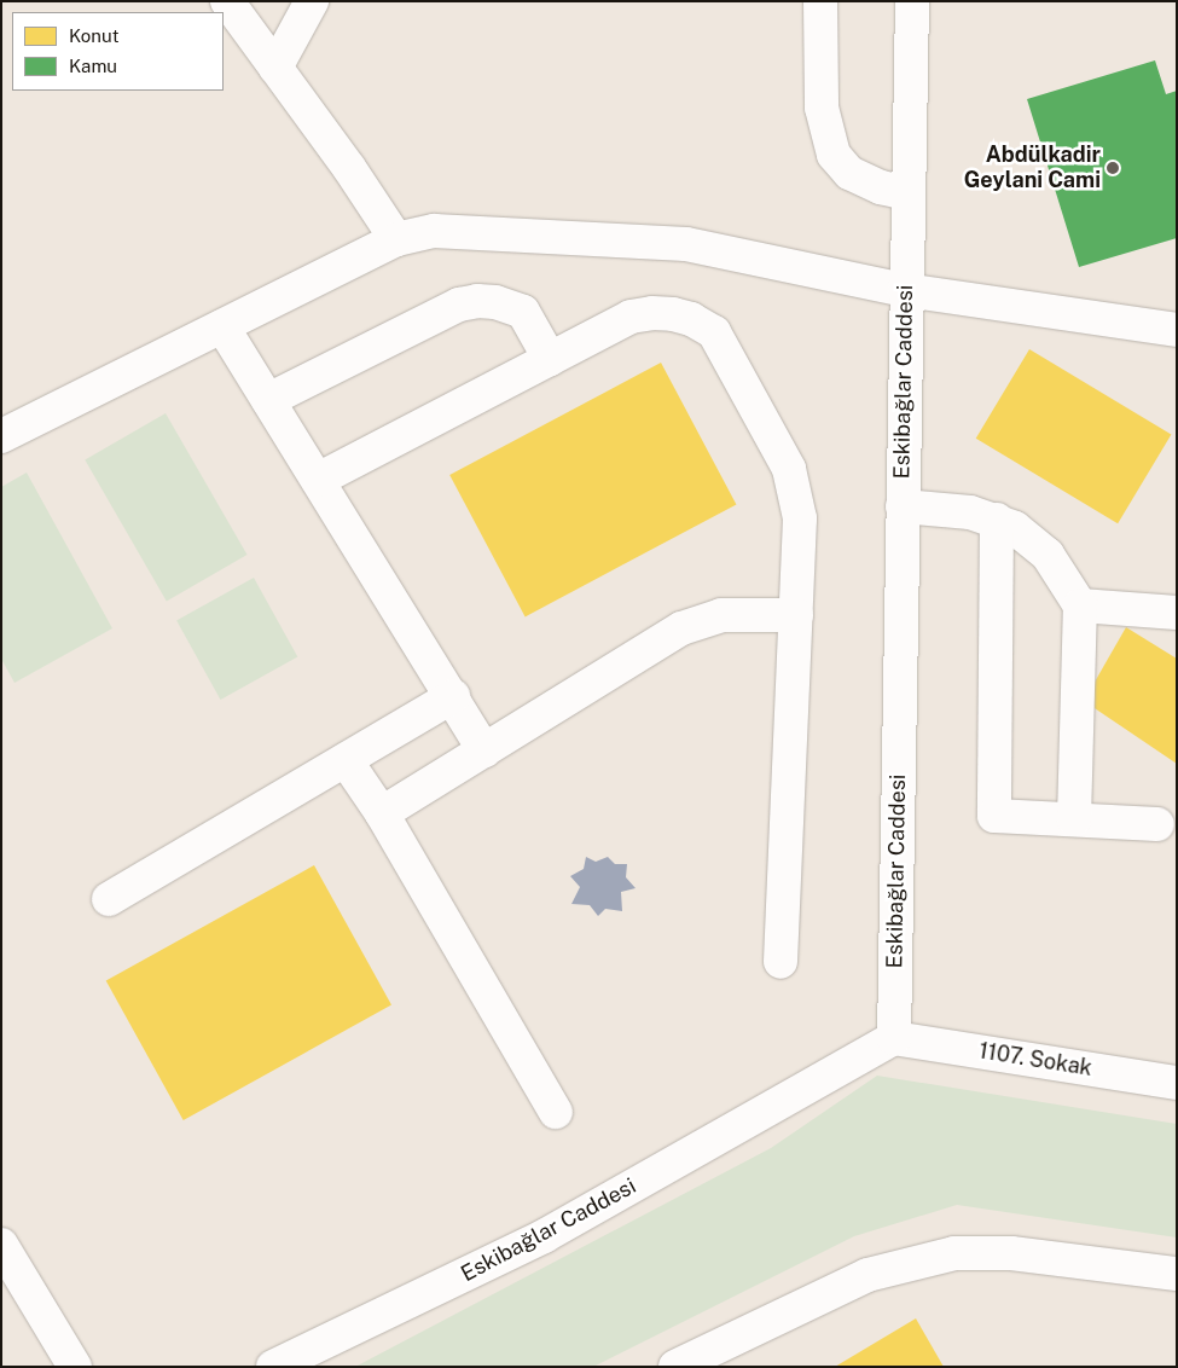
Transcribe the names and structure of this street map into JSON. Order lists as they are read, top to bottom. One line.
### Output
{"streets":{"street":["Eskibağlar Caddesi","1107. Sokak"]},"crossings":[["Eskibağlar Caddesi","1107. Sokak"]],"places":["Abdülkadir Geylani Cami"],"legend":["Konut","Kamu"]}
